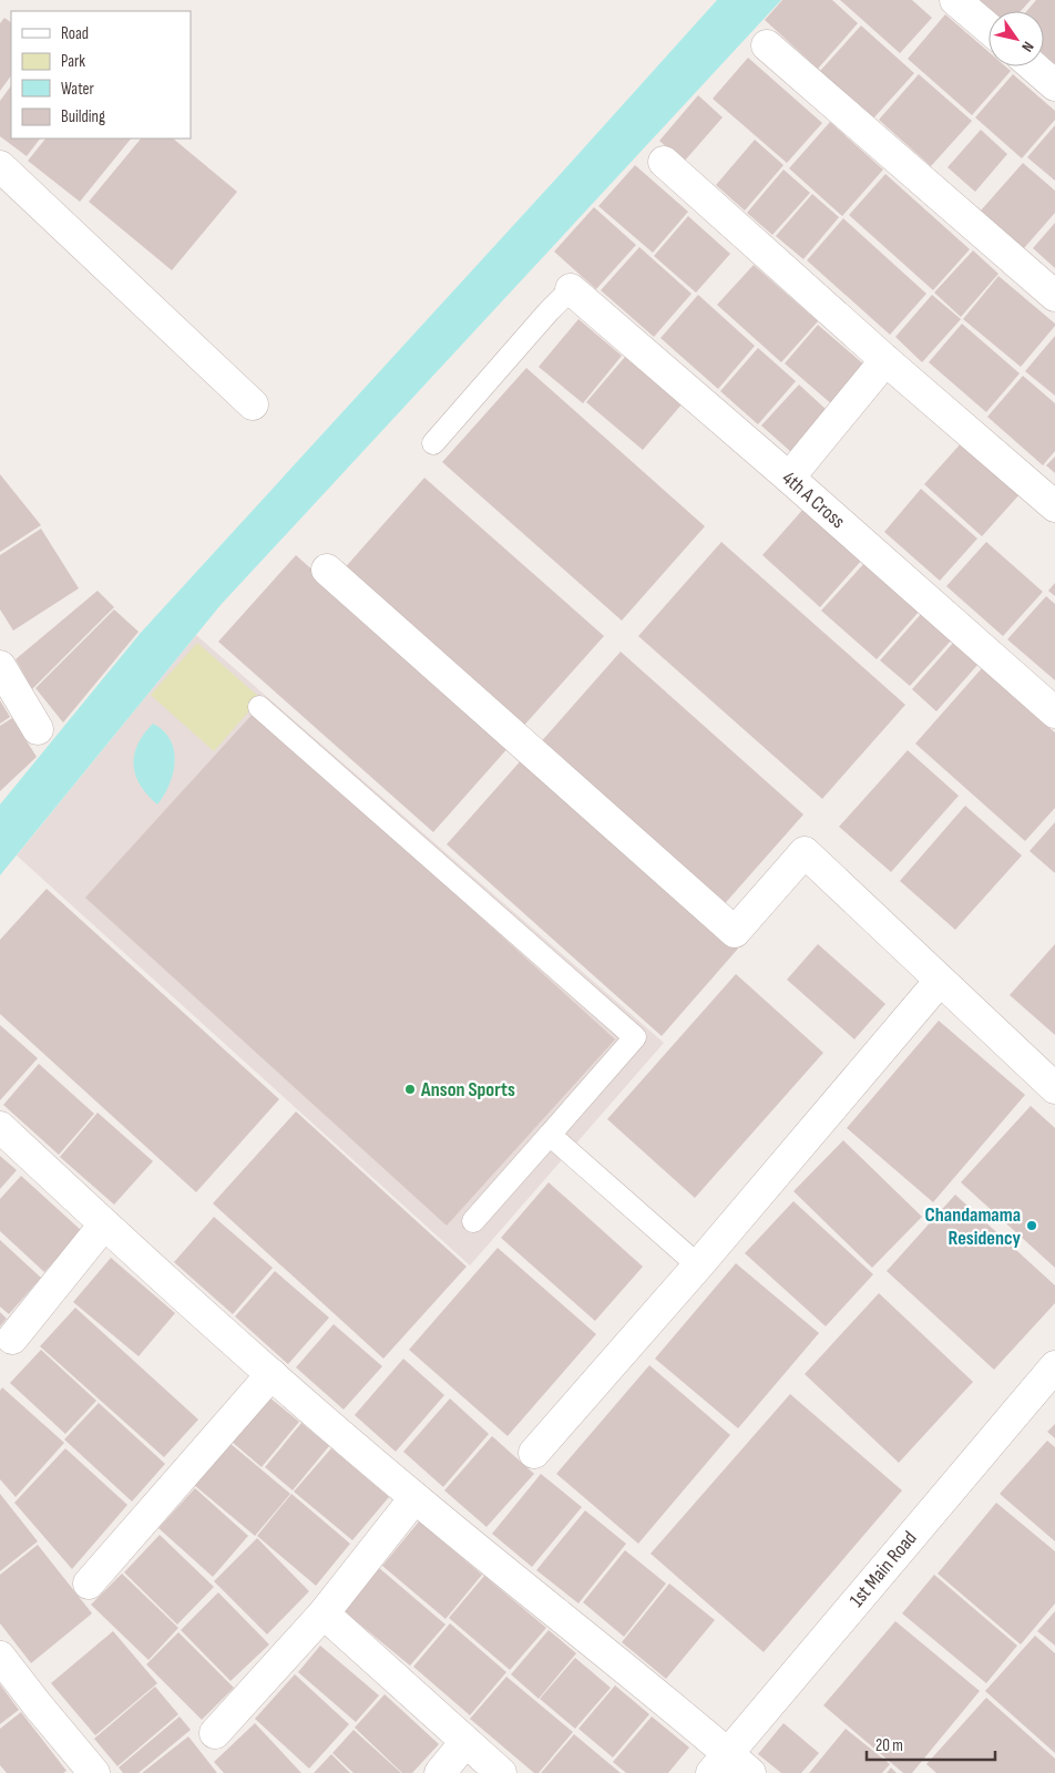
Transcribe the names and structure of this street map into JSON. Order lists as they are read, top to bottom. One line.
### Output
{"streets":{"street":["4th A Cross","1st Main Road"]},"places":["Anson Sports","Chandamama Residency"],"legend":["Road","Park","Water","Building"],"scale_bar":"20 m","north":"bottom right"}
